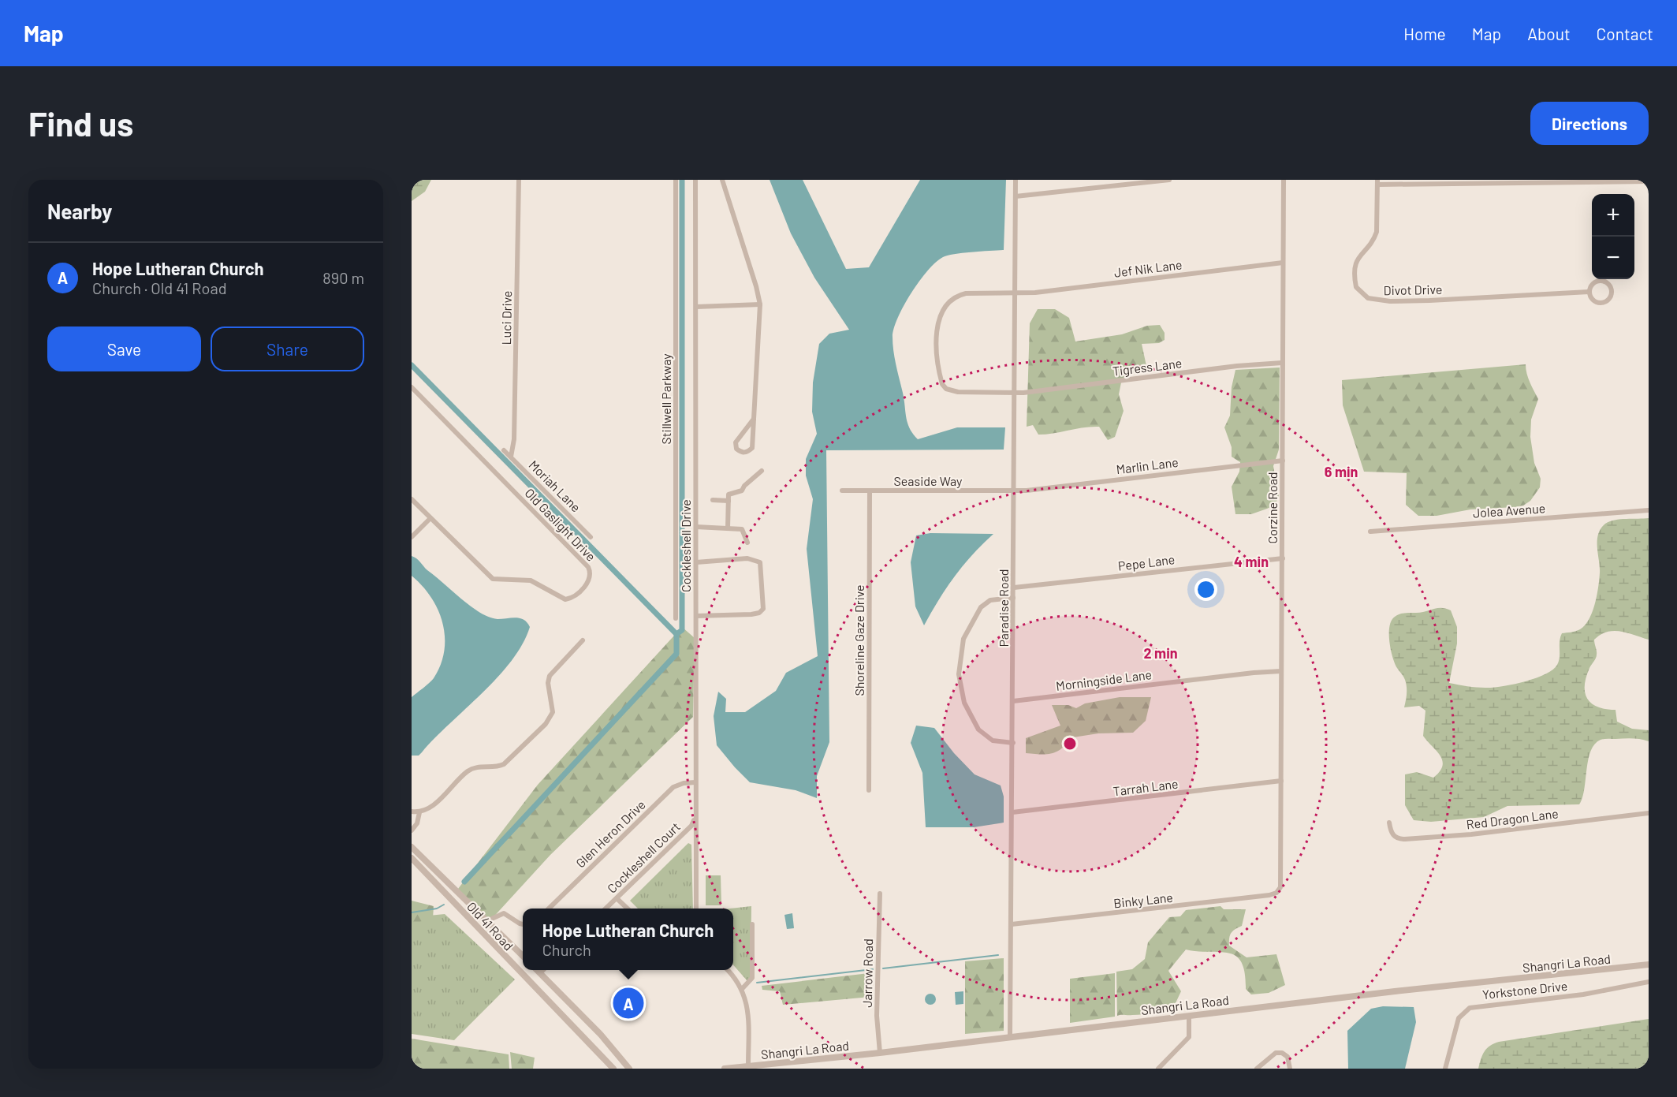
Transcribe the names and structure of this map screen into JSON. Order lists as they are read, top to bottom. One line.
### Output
{"streets":{"street":["Jef Nik Lane","Divot Drive","Luci Drive","Tigress Lane","Stillwell Parkway","Marlin Lane","Seaside Way","Moriah Lane","Corzine Road","Jolea Avenue","Old Gaslight Drive","Cockleshell Drive","Pepe Lane","Paradise Road","Shoreline Gaze Drive","Morningside Lane","Tarrah Lane","Red Dragon Lane","Glen Heron Drive","Cockleshell Court","Binky Lane","Old 41 Road","Shangri La Road","Jarrow Road","Yorkstone Drive"]},"crossings":[["Jef Nik Lane","Tigress Lane"],["Jef Nik Lane","Corzine Road"],["Jef Nik Lane","Paradise Road"],["Luci Drive","Moriah Lane"],["Tigress Lane","Corzine Road"],["Tigress Lane","Paradise Road"],["Marlin Lane","Seaside Way"],["Marlin Lane","Corzine Road"],["Marlin Lane","Paradise Road"],["Seaside Way","Paradise Road"],["Seaside Way","Shoreline Gaze Drive"],["Corzine Road","Pepe Lane"],["Corzine Road","Morningside Lane"],["Corzine Road","Tarrah Lane"],["Corzine Road","Binky Lane"],["Cockleshell Drive","Glen Heron Drive"],["Cockleshell Drive","Cockleshell Court"],["Pepe Lane","Paradise Road"],["Paradise Road","Morningside Lane"],["Paradise Road","Tarrah Lane"],["Paradise Road","Binky Lane"],["Paradise Road","Shangri La Road"],["Shangri La Road","Jarrow Road"]],"page":{"header":"Map","nav":["Home","Map","About","Contact"],"buttons":["Directions",["Save","Share"]],"title":"Find us","heading":"Nearby","map_buttons":["+","−"],"list":[{"mark":"A","name":"Hope Lutheran Church","note":"Church · Old 41 Road","value":"890 m"}],"popup":["Hope Lutheran Church","Church"],"pins":"A"},"rings":["6 min","4 min","2 min"]}
